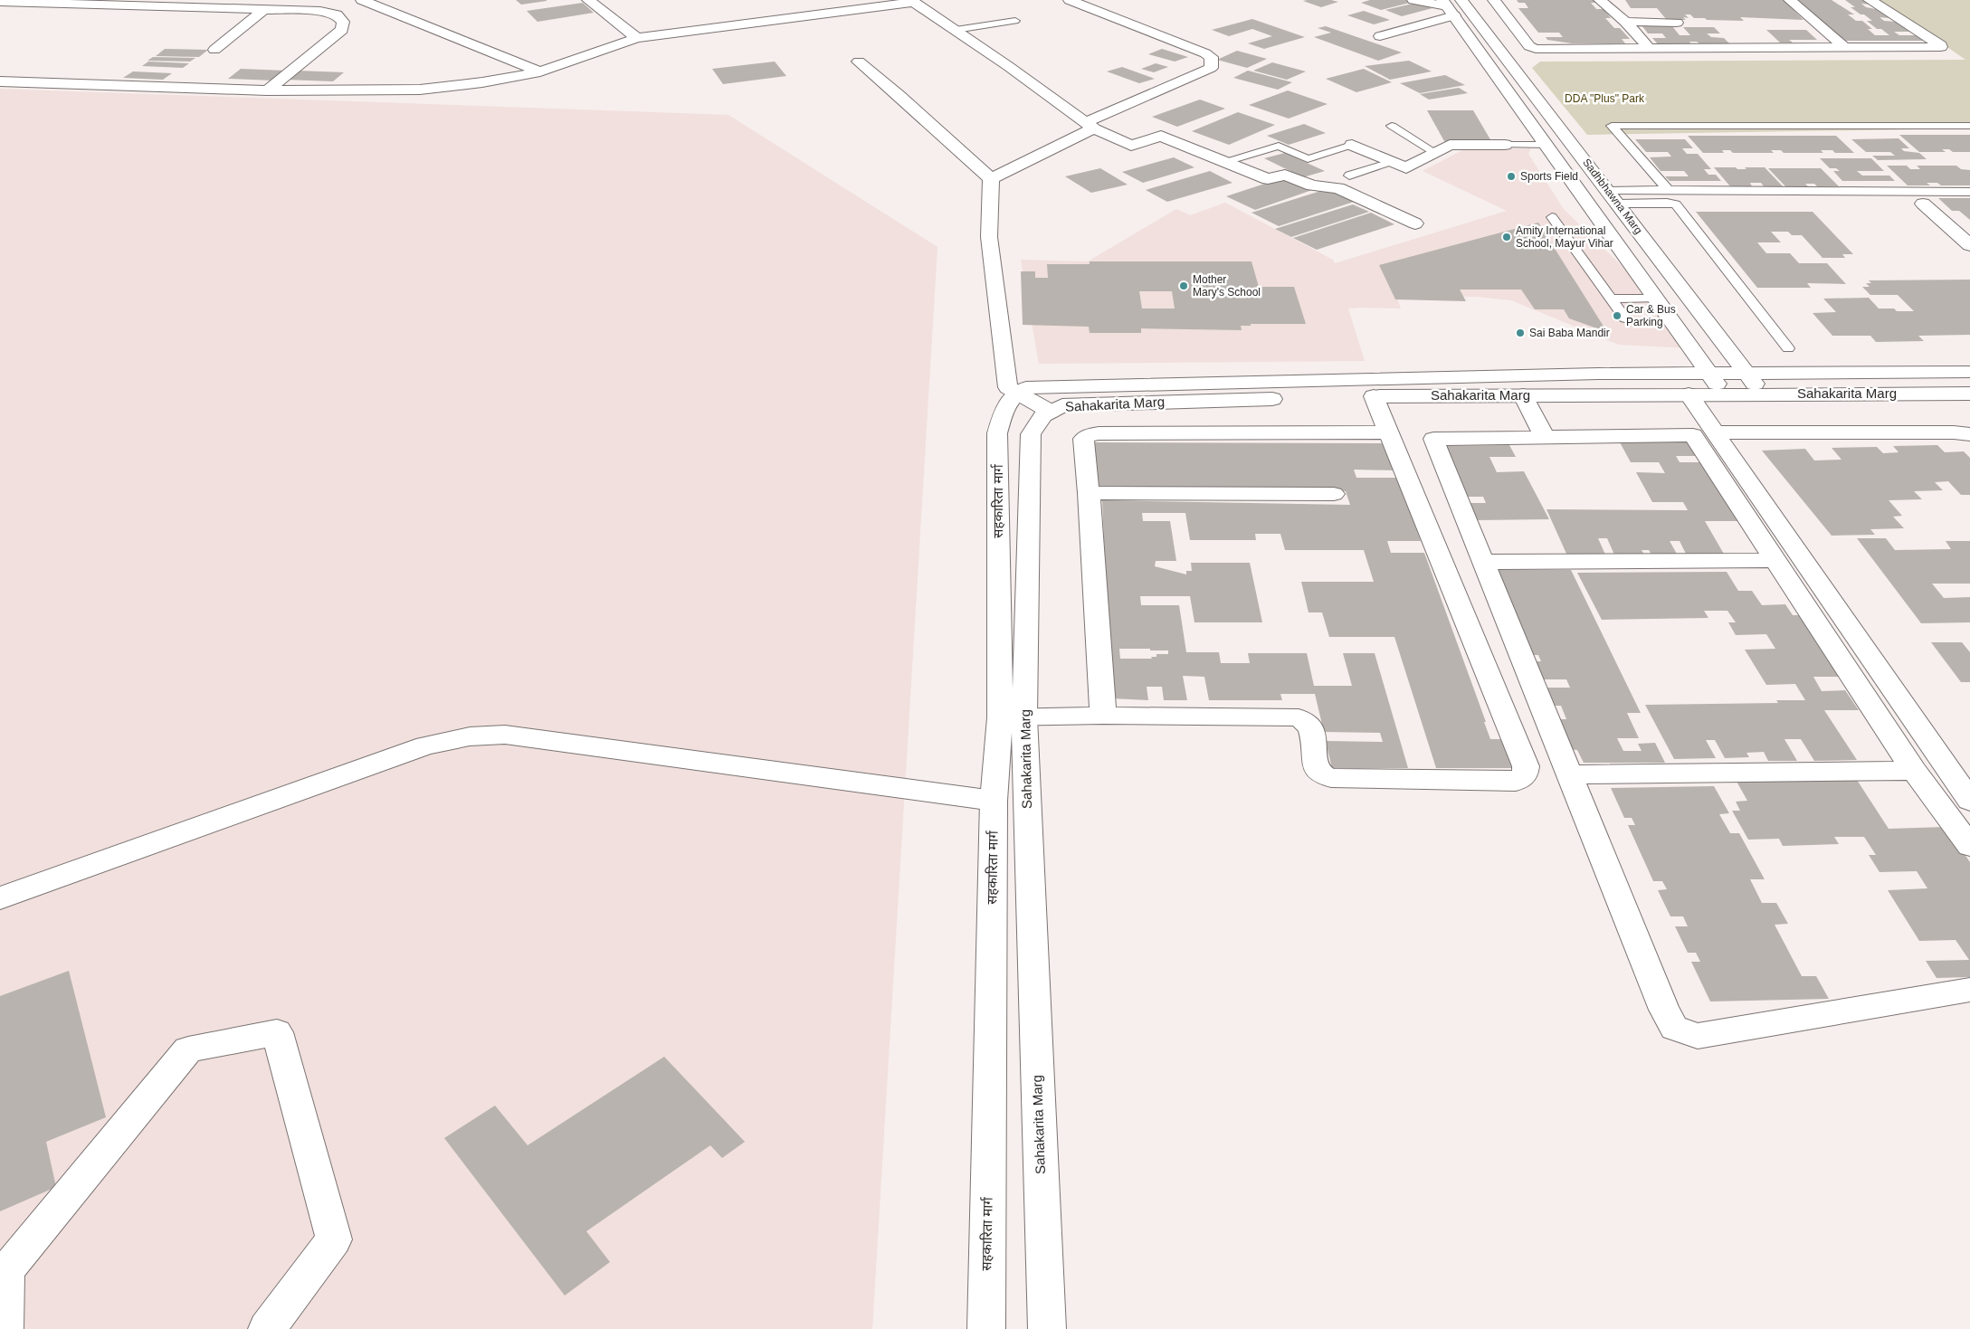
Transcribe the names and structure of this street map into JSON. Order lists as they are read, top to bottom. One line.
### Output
{"streets":{"street":["Sadhbhawna Marg","Sahakarita Marg","सहकारिता मार्ग"]},"crossings":[["Sadhbhawna Marg","Sahakarita Marg"],["Sahakarita Marg","सहकारिता मार्ग"]],"parks":["DDA \"Plus\" Park"],"places":["Sports Field","Amity International School, Mayur Vihar","Mother Mary's School","Car & Bus Parking","Sai Baba Mandir"]}
